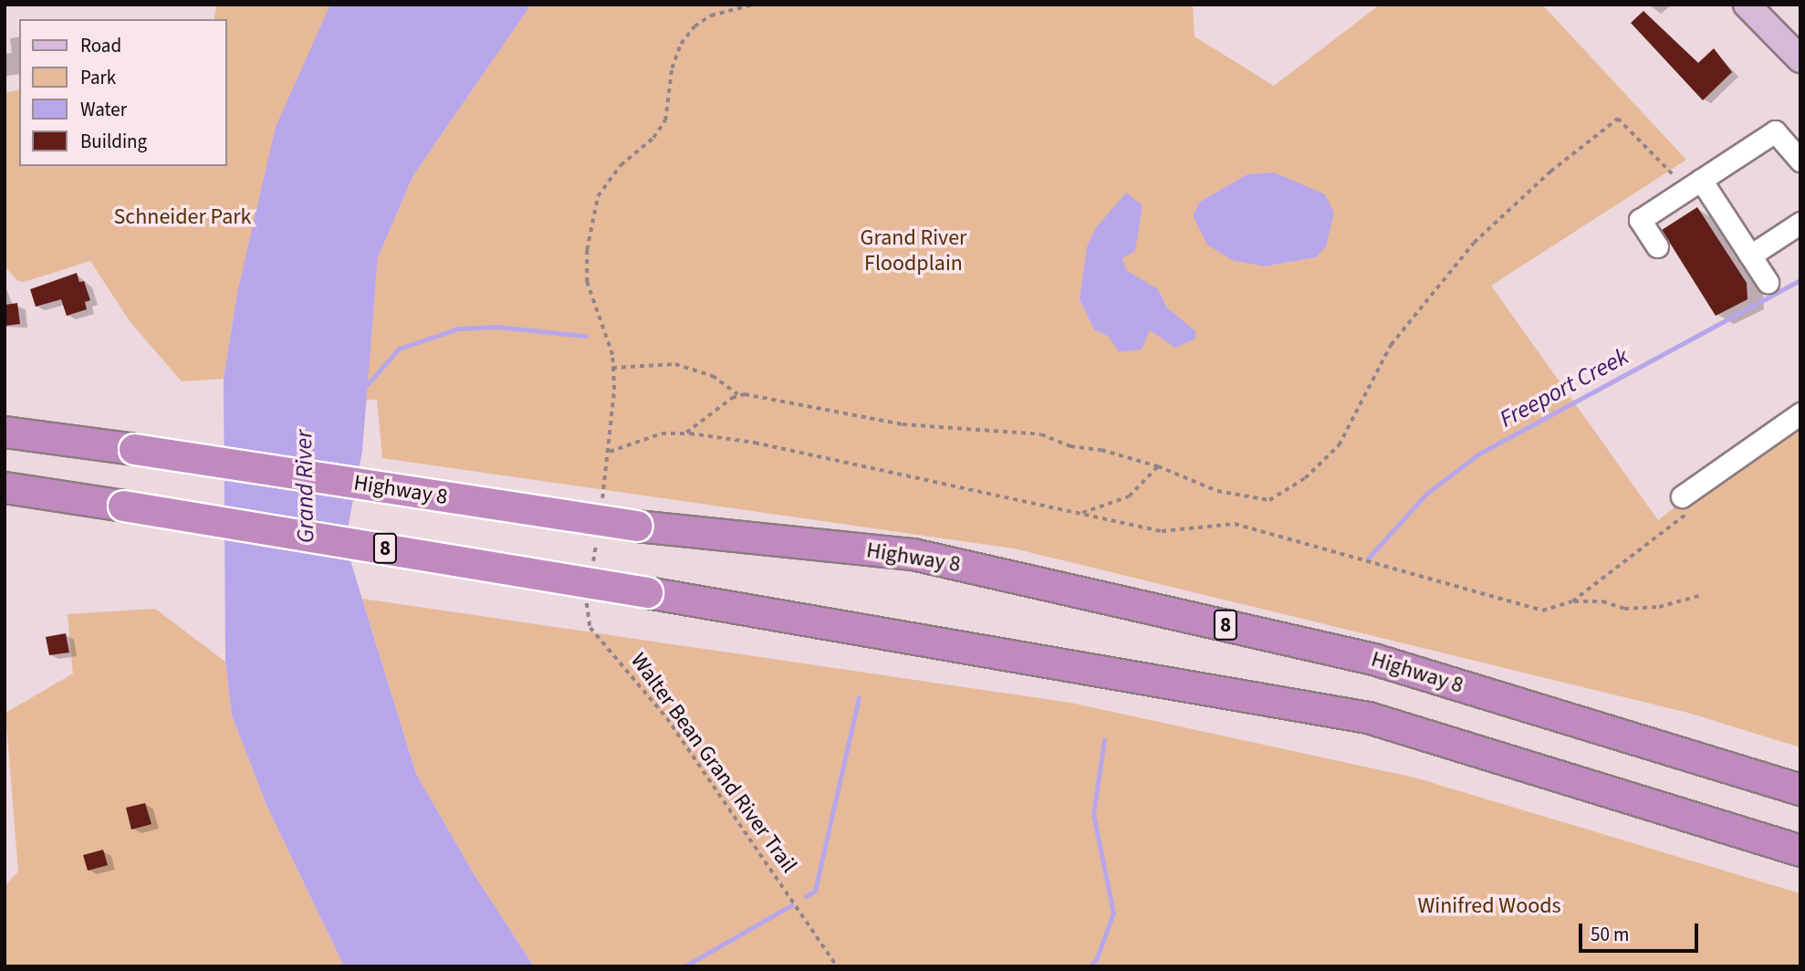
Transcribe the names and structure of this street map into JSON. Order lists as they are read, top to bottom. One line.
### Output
{"streets":{"highway":["Highway 8","8"],"path":["Walter Bean Grand River Trail"]},"water":["Freeport Creek","Grand River"],"parks":["Schneider Park","Grand River Floodplain","Winifred Woods"],"legend":["Road","Park","Water","Building"],"scale_bar":"50 m"}
